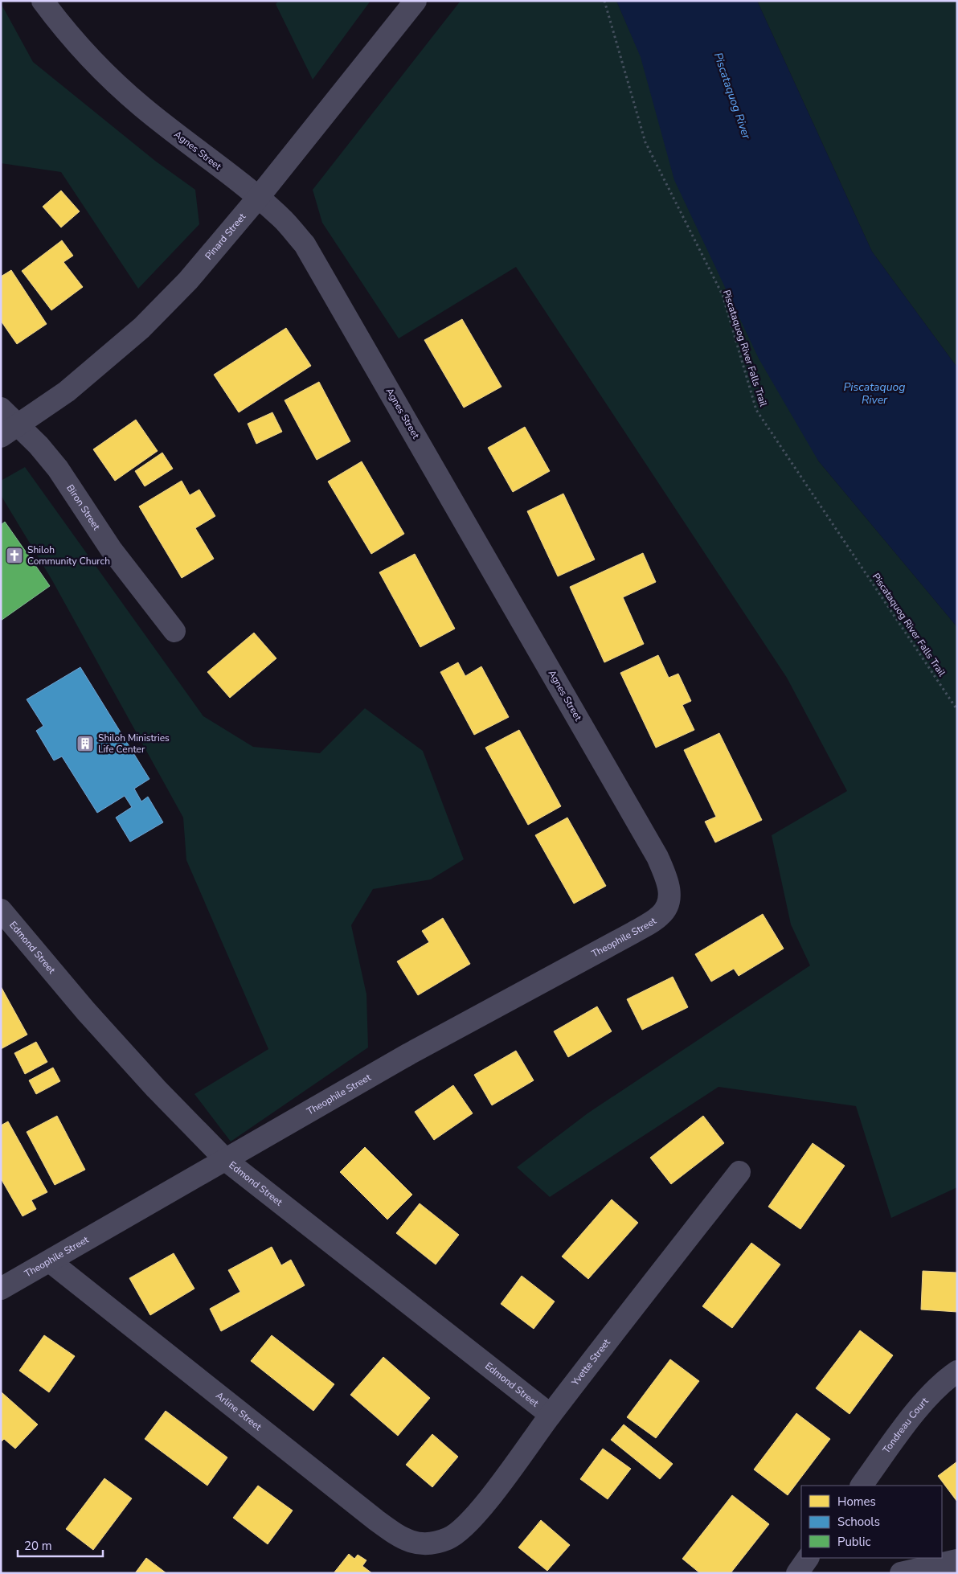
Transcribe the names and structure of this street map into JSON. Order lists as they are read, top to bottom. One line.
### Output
{"streets":{"street":["Agnes Street","Pinard Street","Biron Street","Theophile Street","Edmond Street","Yvette Street","Arline Street","Tondreau Court"],"path":["Piscataquog River Falls Trail"]},"crossings":[["Agnes Street","Pinard Street"],["Agnes Street","Theophile Street"],["Pinard Street","Biron Street"],["Theophile Street","Edmond Street"],["Theophile Street","Arline Street"],["Edmond Street","Yvette Street"],["Yvette Street","Arline Street"]],"water":["Piscataquog River"],"places":{"church":["Shiloh Community Church"],"building":["Shiloh Ministries Life Center"]},"legend":["Homes","Schools","Public"],"scale_bar":"20 m"}
